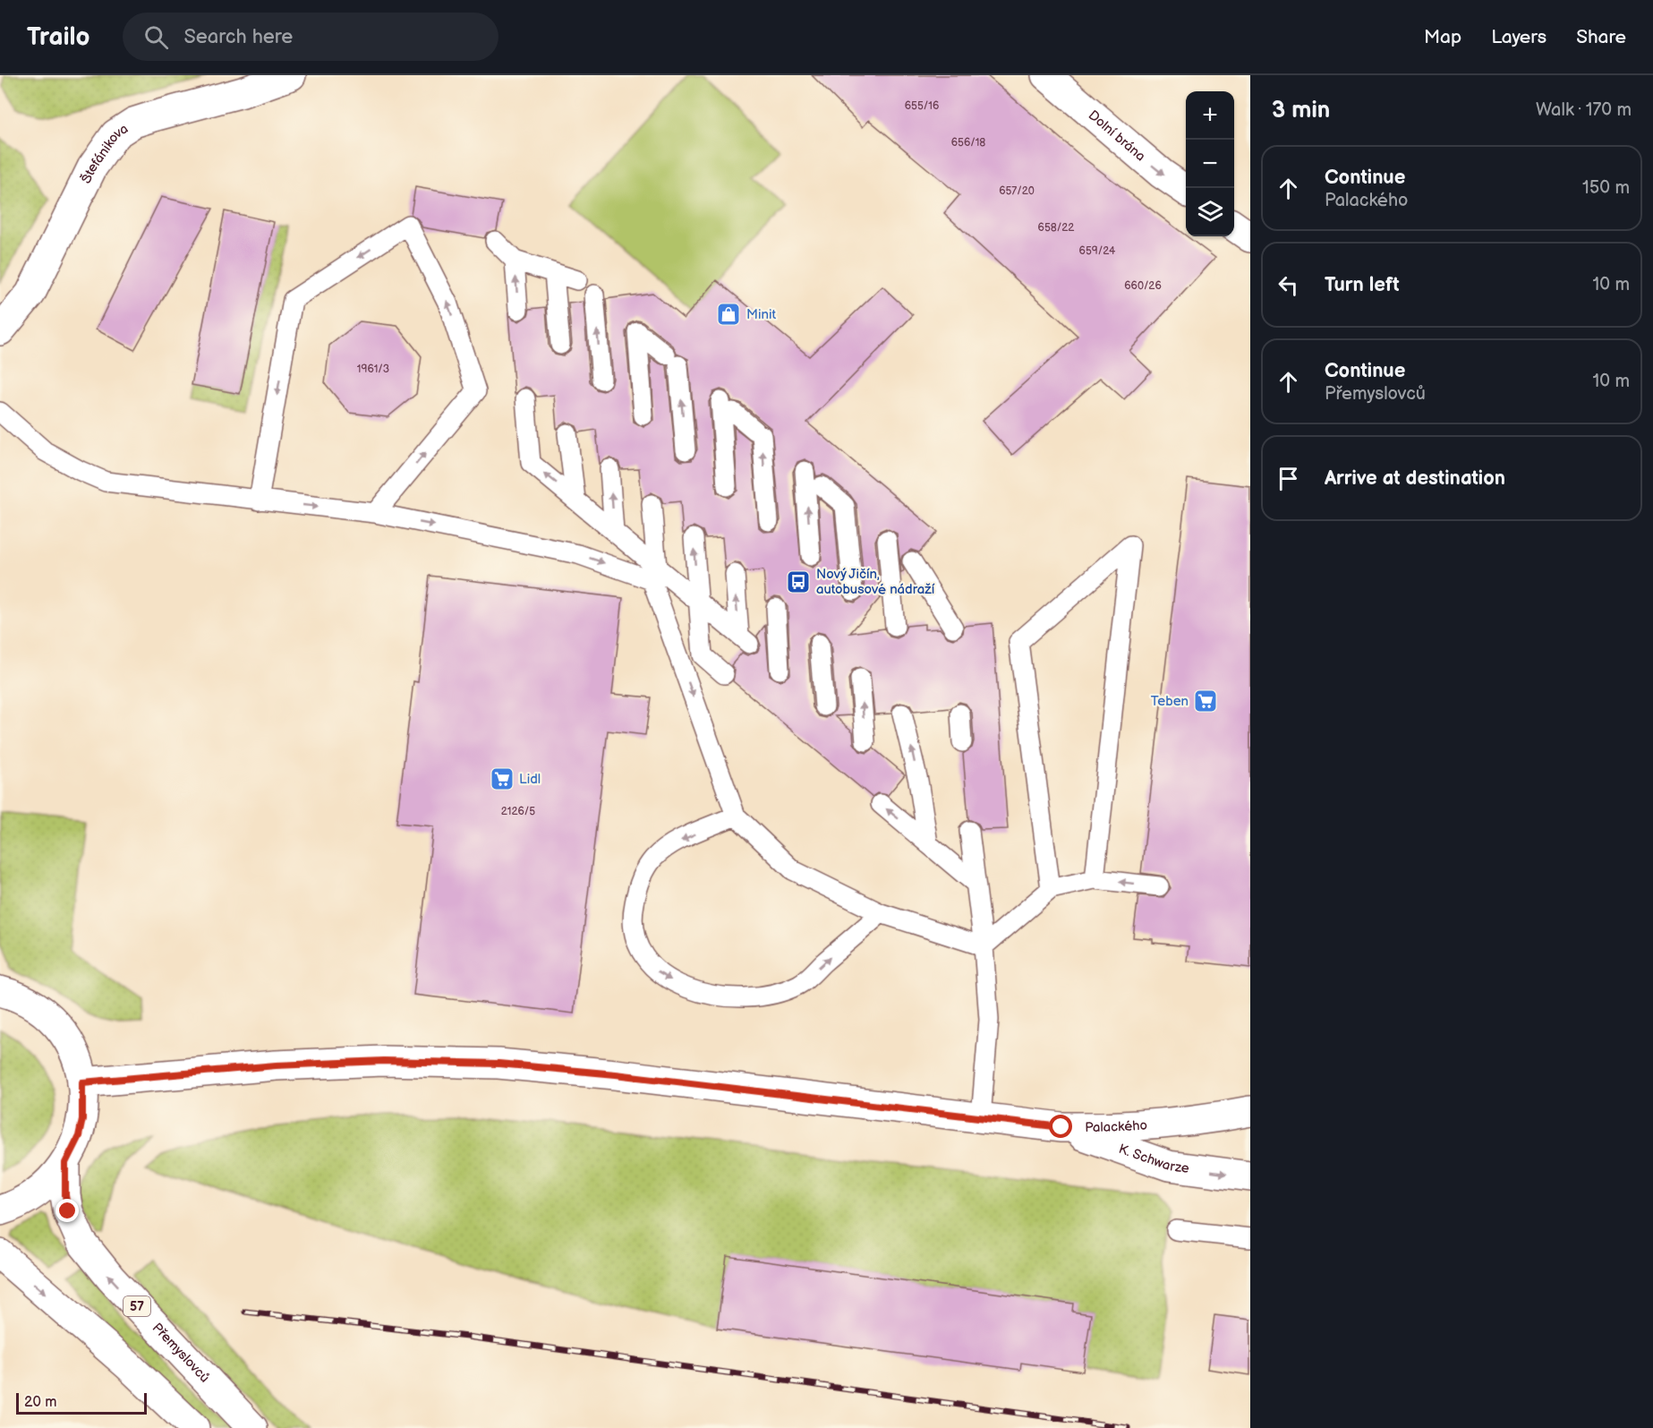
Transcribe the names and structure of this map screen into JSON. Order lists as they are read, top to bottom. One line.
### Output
{"streets":{"street":["Dolní brána","Štefánikova","Palackého","K. Schwarze","57","Přemyslovců"]},"crossings":[["Palackého","K. Schwarze"],["Palackého","57"],["57","Přemyslovců"]],"one_way":["Dolní brána","K. Schwarze"],"places":{"shop":["Minit"],"bus stop":["Nový Jičín, autobusové nádraží"],"supermarket":["Teben","Lidl"]},"house_numbers":["655/16","656/18","657/20","658/22","659/24","660/26","1961/3","2126/5"],"scale_bar":"20 m","page":{"header":"Trailo","search":"Search here","nav":["Map","Layers","Share"],"heading":["3 min","Walk · 170 m"],"map_buttons":["+","−"],"list":[["Continue","Palackého","150 m"],["Turn left","10 m"],["Continue","Přemyslovců","10 m"],"Arrive at destination"],"scale":"20 m"}}
